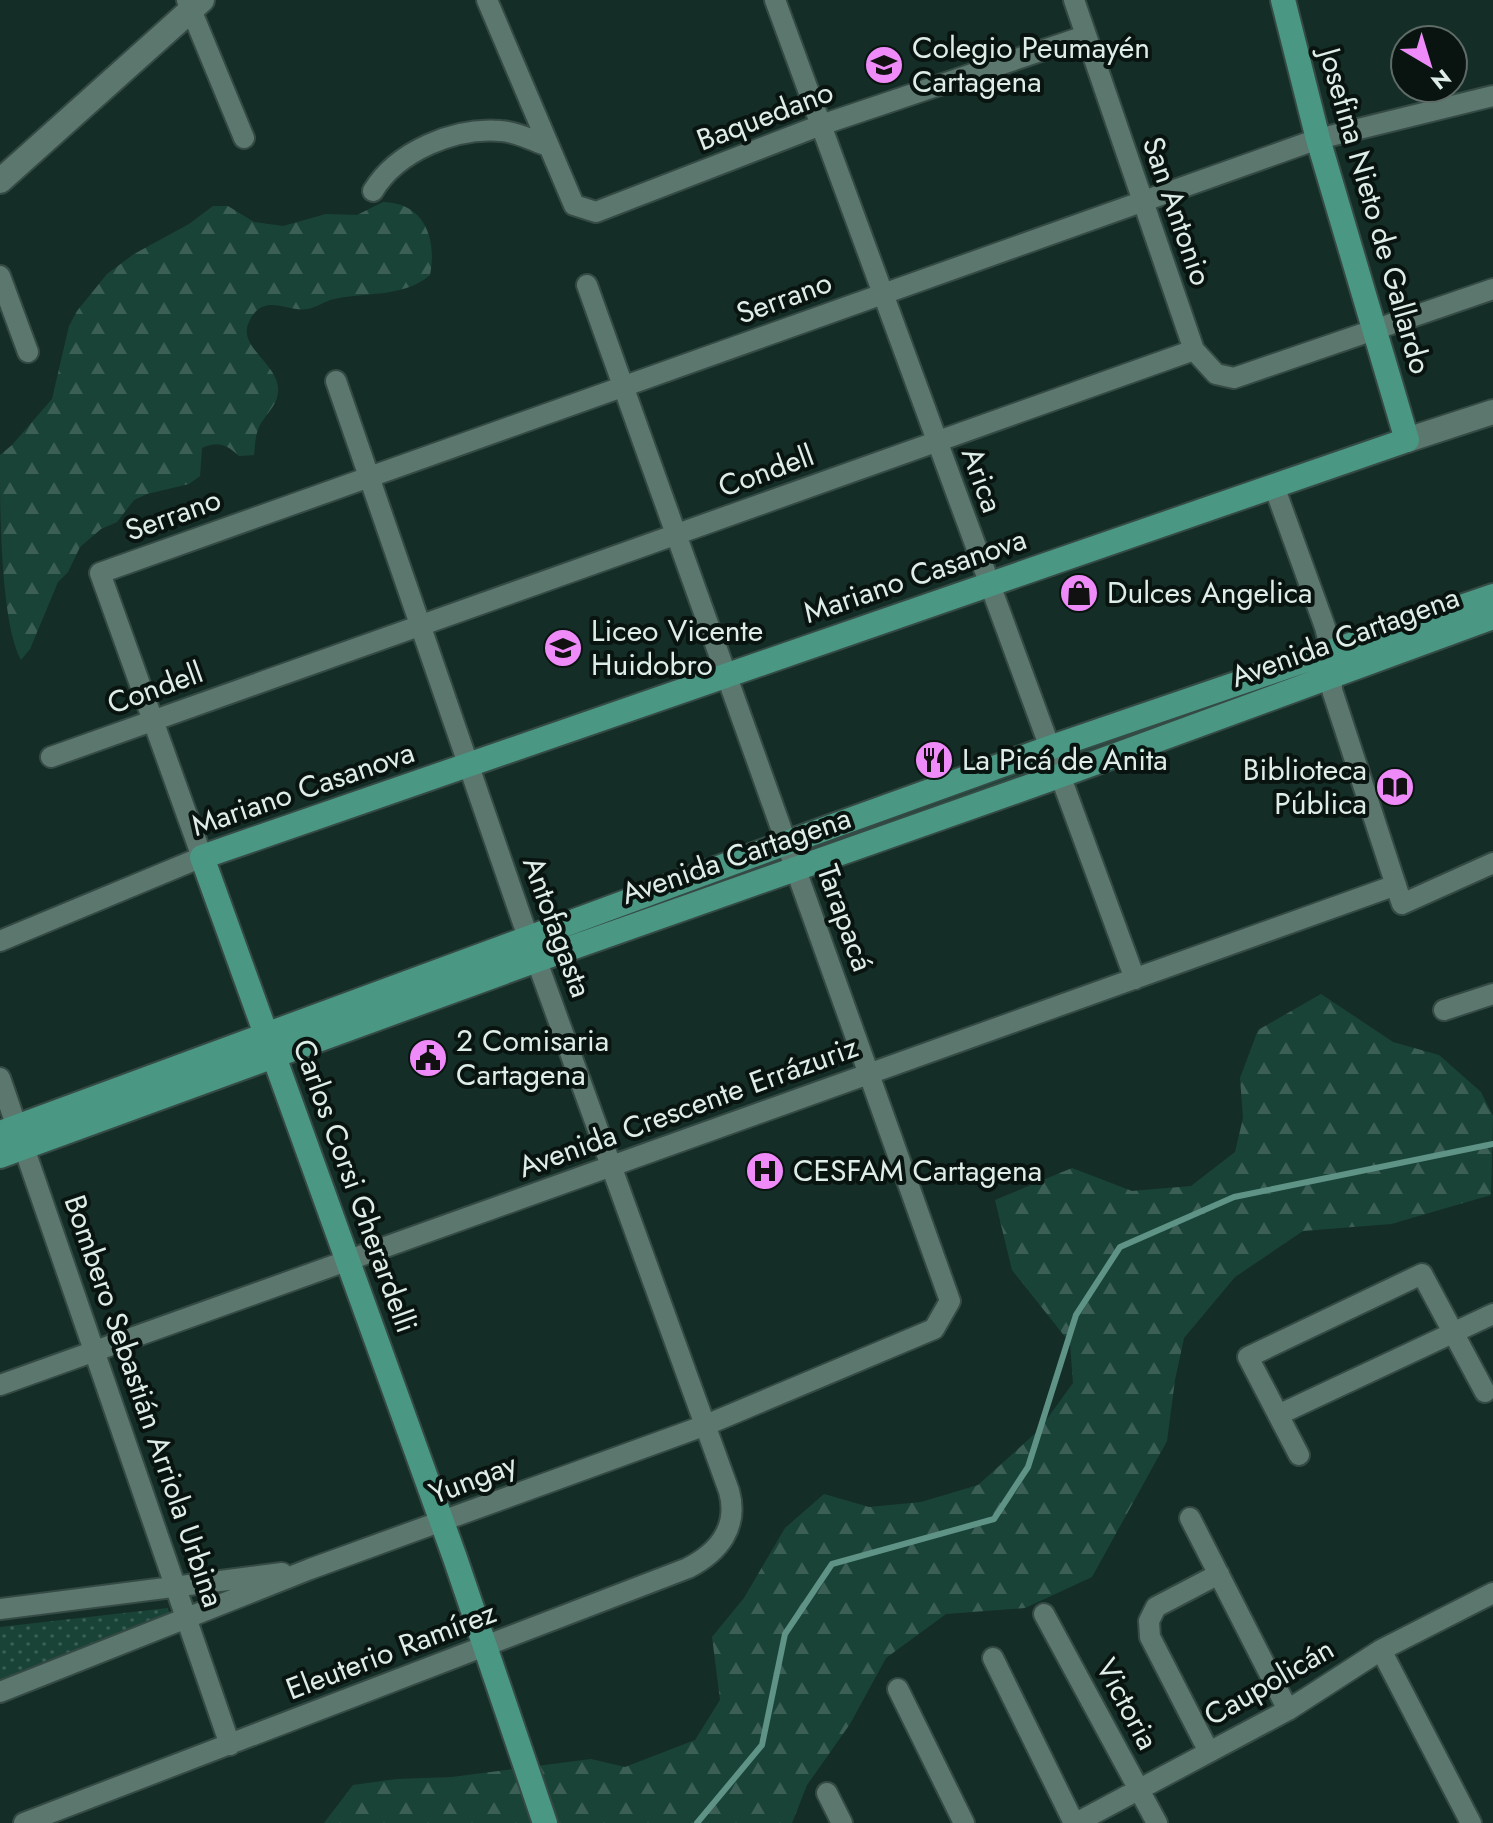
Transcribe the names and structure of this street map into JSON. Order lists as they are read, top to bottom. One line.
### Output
{"streets":{"main road":["Josefina Nieto de Gallardo","Mariano Casanova","Avenida Cartagena","Carlos Corsi Gherardelli"],"street":["Baquedano","San Antonio","Serrano","Condell","Arica","Tarapacá","Antofagasta","Avenida Crescente Errázuriz","Bombero Sebastián Arriola Urbina","Yungay","Eleuterio Ramírez","Caupolicán","Victoria"]},"crossings":[["Baquedano","San Antonio"],["Baquedano","Arica"],["San Antonio","Serrano"],["San Antonio","Condell"],["Josefina Nieto de Gallardo","Serrano"],["Josefina Nieto de Gallardo","Mariano Casanova"],["Serrano","Arica"],["Serrano","Tarapacá"],["Serrano","Antofagasta"],["Serrano","Carlos Corsi Gherardelli"],["Condell","Arica"],["Condell","Tarapacá"],["Condell","Antofagasta"],["Condell","Carlos Corsi Gherardelli"],["Arica","Mariano Casanova"],["Arica","Avenida Cartagena"],["Arica","Avenida Crescente Errázuriz"],["Mariano Casanova","Tarapacá"],["Mariano Casanova","Antofagasta"],["Mariano Casanova","Carlos Corsi Gherardelli"],["Avenida Cartagena","Tarapacá"],["Avenida Cartagena","Antofagasta"],["Avenida Cartagena","Carlos Corsi Gherardelli"],["Avenida Cartagena","Bombero Sebastián Arriola Urbina"],["Tarapacá","Avenida Crescente Errázuriz"],["Tarapacá","Yungay"],["Antofagasta","Avenida Crescente Errázuriz"],["Antofagasta","Yungay"],["Antofagasta","Eleuterio Ramírez"],["Avenida Crescente Errázuriz","Carlos Corsi Gherardelli"],["Avenida Crescente Errázuriz","Bombero Sebastián Arriola Urbina"],["Carlos Corsi Gherardelli","Yungay"],["Carlos Corsi Gherardelli","Eleuterio Ramírez"],["Bombero Sebastián Arriola Urbina","Yungay"],["Bombero Sebastián Arriola Urbina","Eleuterio Ramírez"],["Caupolicán","Victoria"]],"places":{"school or university":["Colegio Peumayén Cartagena","Liceo Vicente Huidobro"],"shop":["Dulces Angelica"],"restaurant":["La Picá de Anita"],"library":["Biblioteca Pública"],"public building":["2 Comisaria Cartagena"],"hospital":["CESFAM Cartagena"]},"north":"bottom right"}
